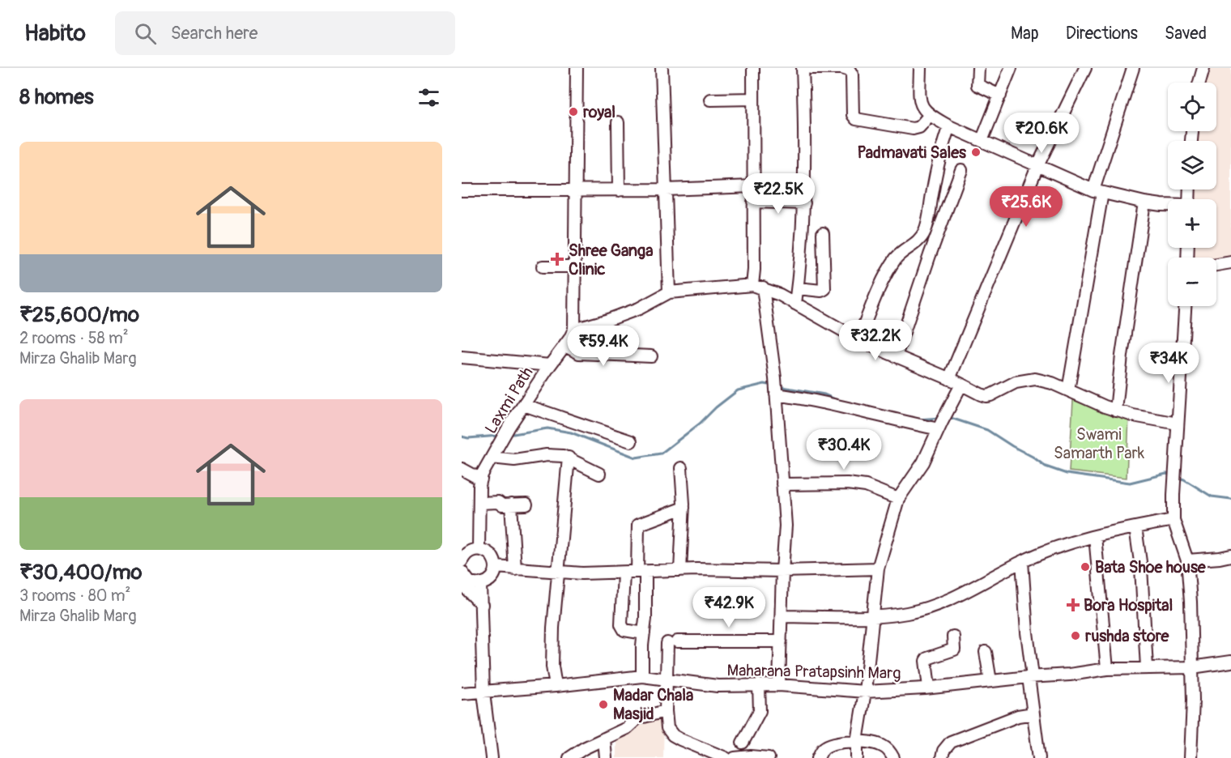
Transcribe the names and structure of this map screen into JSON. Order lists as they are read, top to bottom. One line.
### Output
{"streets":{"street":["Laxmi Path","Maharana Pratapsinh Marg"]},"parks":["Swami Samarth Park"],"places":{"other":["royal","Padmavati Sales","Bata Shoe house","rushda store","Madar Chala Masjid"],"health":["Shree Ganga Clinic","Bora Hospital"]},"page":{"header":"Habito","search":"Search here","nav":["Map","Directions","Saved"],"heading":"8 homes","map_buttons":["+","−"],"price":["₹20.6K","₹22.5K","₹25.6K","₹32.2K","₹59.4K","₹34K","₹30.4K","₹42.9K"],"list":[{"name":"₹25,600/mo","note":"2 rooms · 58 m² · Mirza Ghalib Marg"},{"name":"₹30,400/mo","note":"3 rooms · 80 m² · Mirza Ghalib Marg"}]}}
